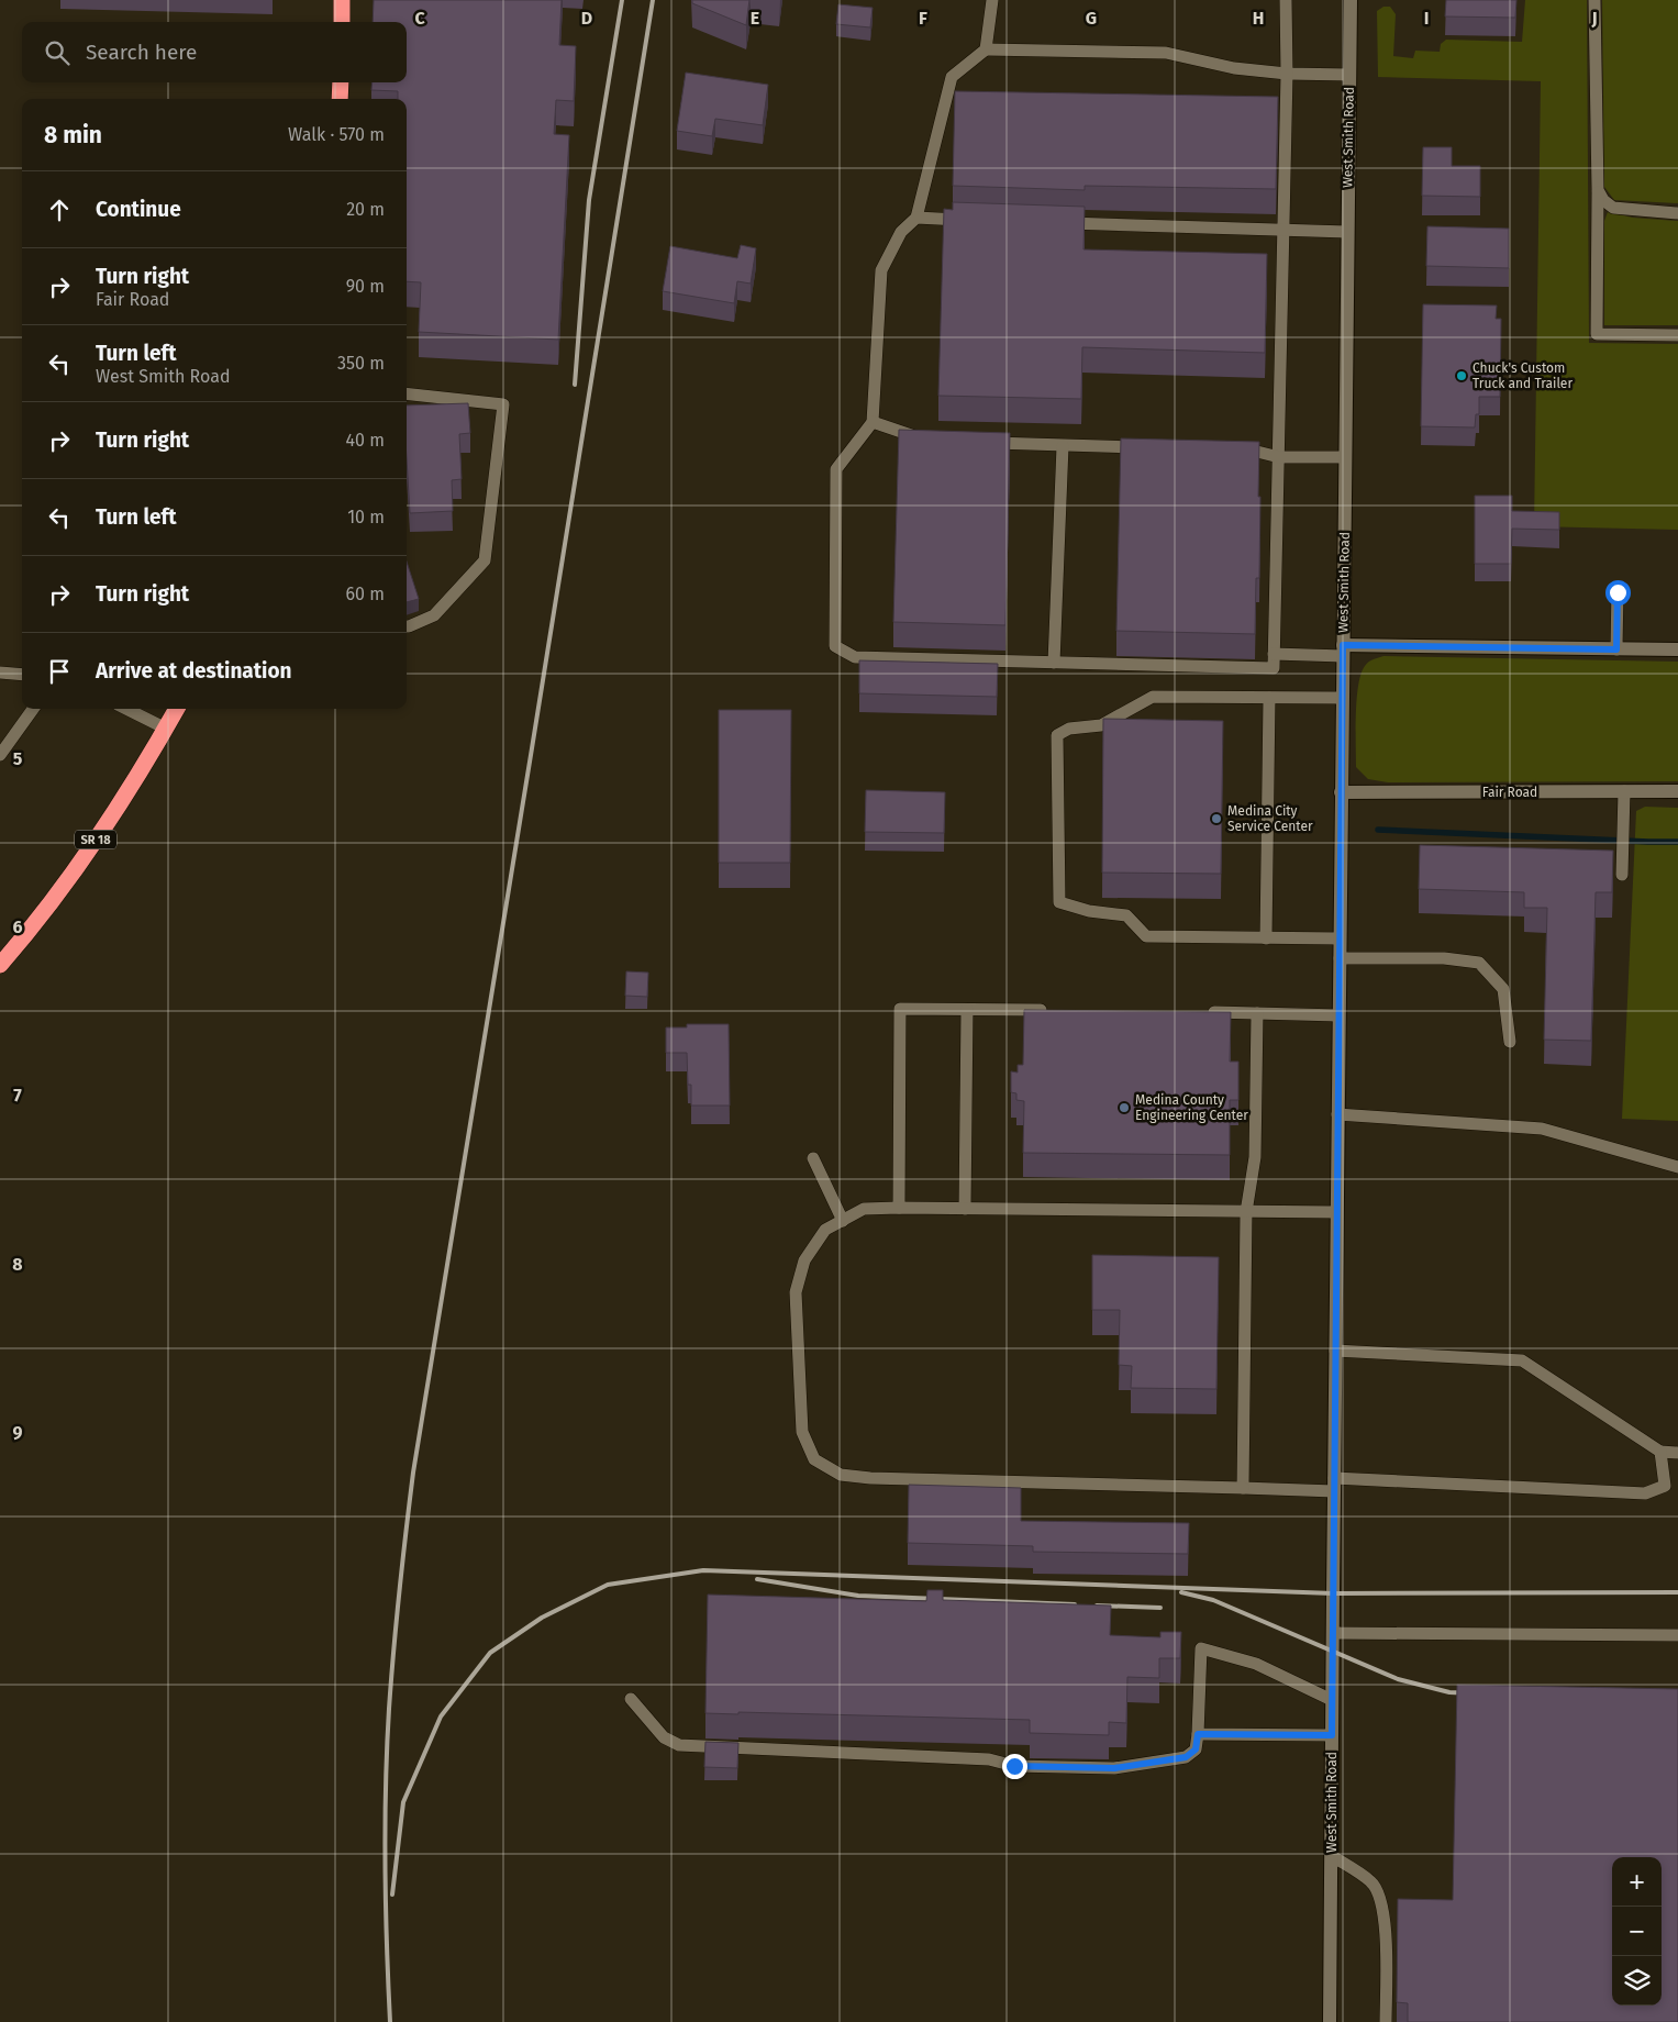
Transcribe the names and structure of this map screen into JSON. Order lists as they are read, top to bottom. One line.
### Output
{"streets":{"highway":["SR 18"],"street":["West Smith Road","Fair Road"]},"crossings":[["West Smith Road","Fair Road"]],"places":["Chuck's Custom Truck and Trailer","Medina City Service Center","Medina County Engineering Center"],"page":{"search":"Search here","heading":["8 min","Walk · 570 m"],"list":[["Continue","20 m"],["Turn right","Fair Road","90 m"],["Turn left","West Smith Road","350 m"],["Turn right","40 m"],["Turn left","10 m"],["Turn right","60 m"],"Arrive at destination"],"map_buttons":["+","−"]},"grid":{"columns":["C","D","E","F","G","H","I","J"],"rows":["5","6","7","8","9"]}}
